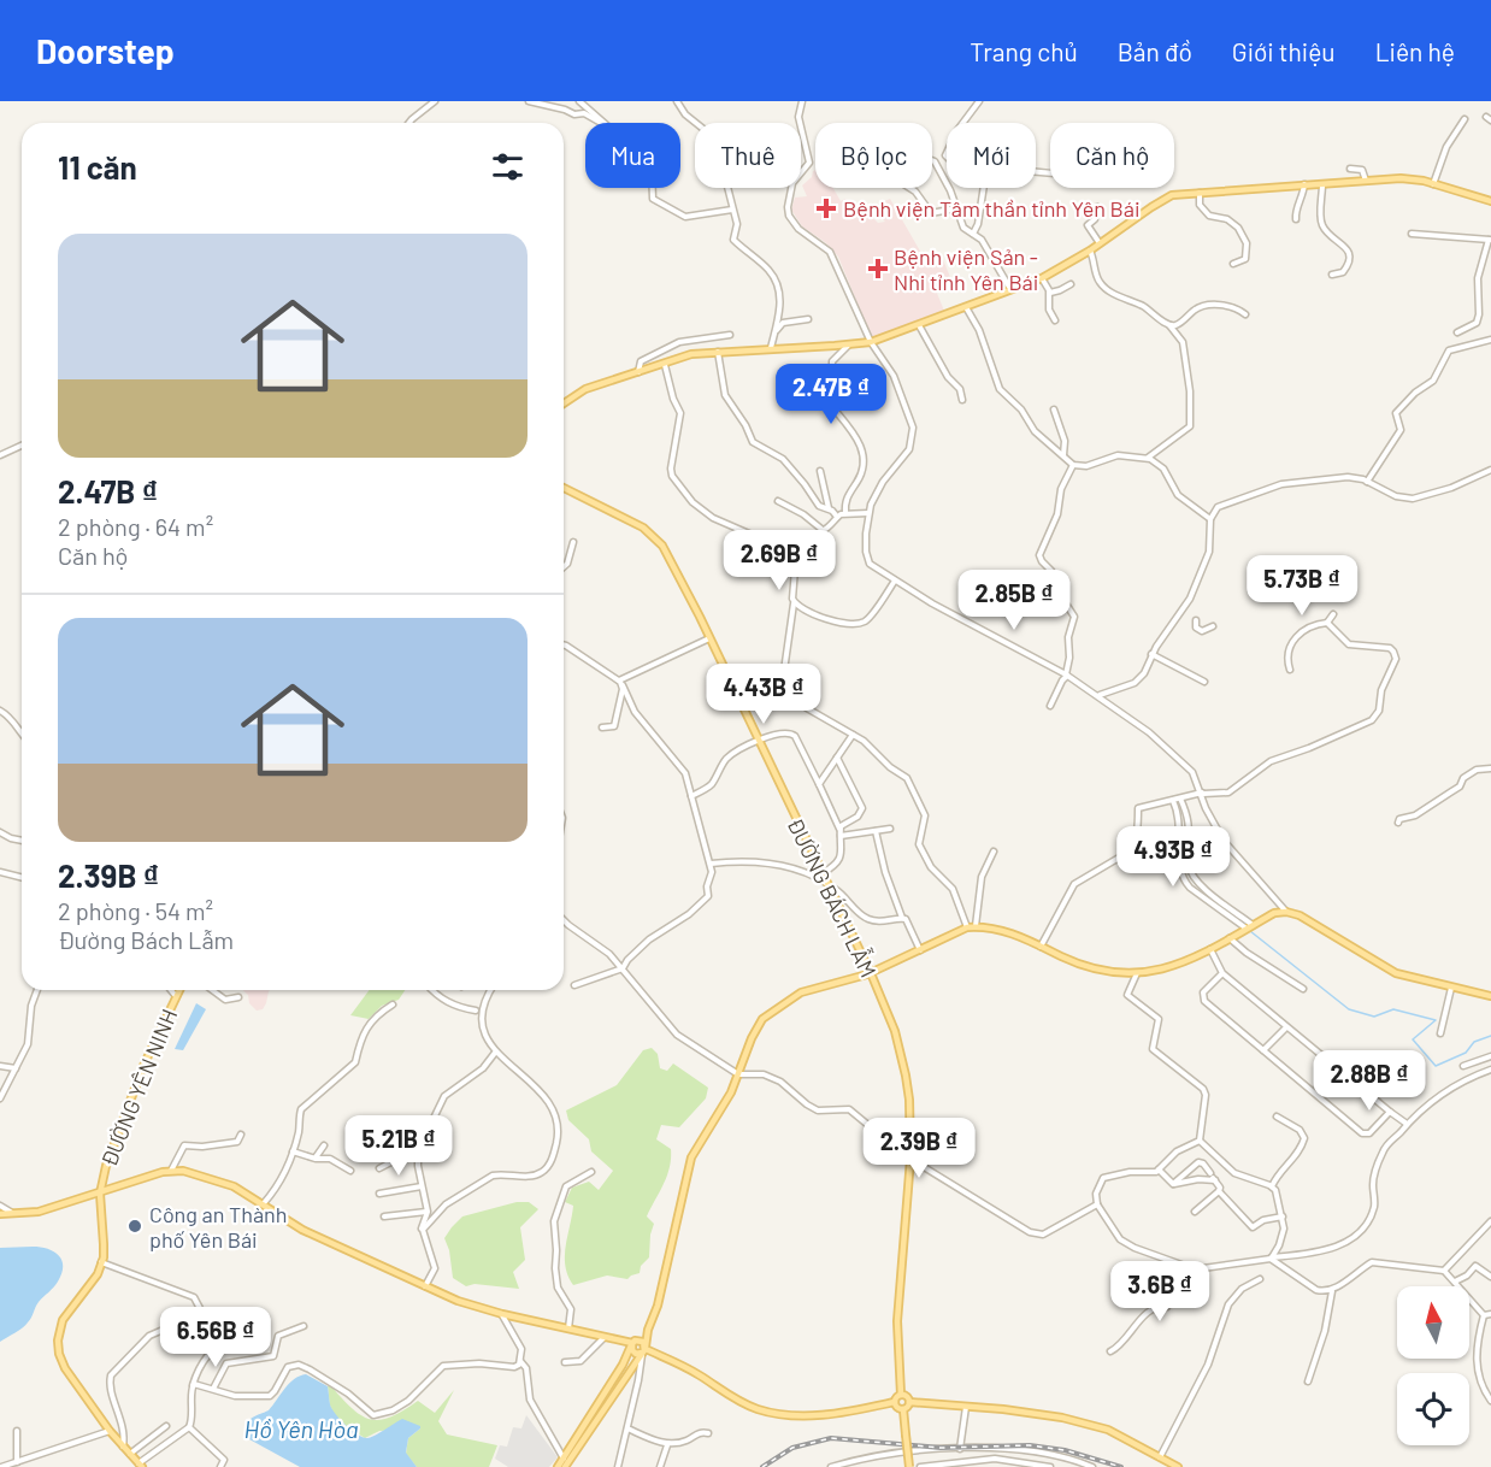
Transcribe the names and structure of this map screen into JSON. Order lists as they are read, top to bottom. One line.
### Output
{"streets":{"main road":["ĐƯỜNG BÁCH LẪM","ĐƯỜNG YÊN NINH"]},"water":["Hồ Yên Hòa"],"places":{"health":["Bệnh viện Tâm thần tỉnh Yên Bái","Bệnh viện Sản - Nhi tỉnh Yên Bái"],"other":["Công an Thành phố Yên Bái"]},"north":"top","page":{"header":"Doorstep","nav":["Trang chủ","Bản đồ","Giới thiệu","Liên hệ"],"chip":["Mua","Thuê","Bộ lọc","Mới","Căn hộ"],"heading":"11 căn","list":[{"name":"2.47B ₫","note":"2 phòng · 64 m² · Căn hộ"},{"name":"2.39B ₫","note":"2 phòng · 54 m² · Đường Bách Lẫm"}],"price":["2.47B ₫","2.69B ₫","5.73B ₫","2.85B ₫","4.43B ₫","4.93B ₫","2.88B ₫","5.21B ₫","2.39B ₫","3.6B ₫","6.56B ₫"]}}
